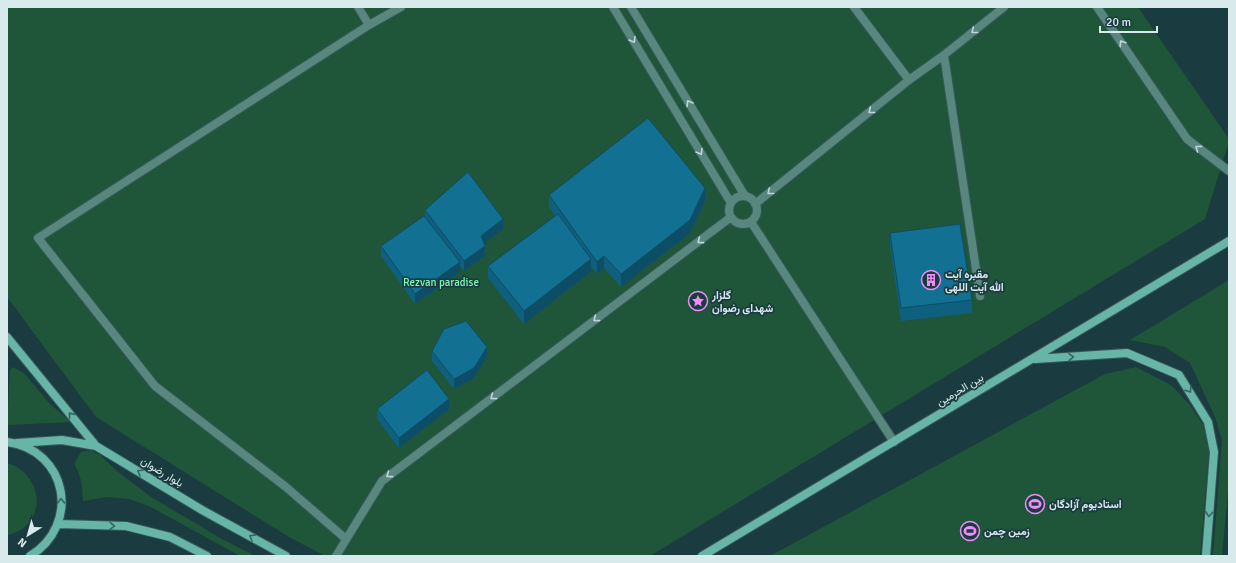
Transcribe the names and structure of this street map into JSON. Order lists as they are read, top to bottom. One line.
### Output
{"streets":{"street":["بین الحرمین","بلوار رضوان"]},"parks":["Rezvan paradise"],"places":{"building":["مقبره آیت الله آیت اللهی"],"place":["گلزار شهدای رضوان"],"sports":["استادیوم آزادگان","زمین چمن"]},"scale_bar":"20 m","north":"bottom left"}
